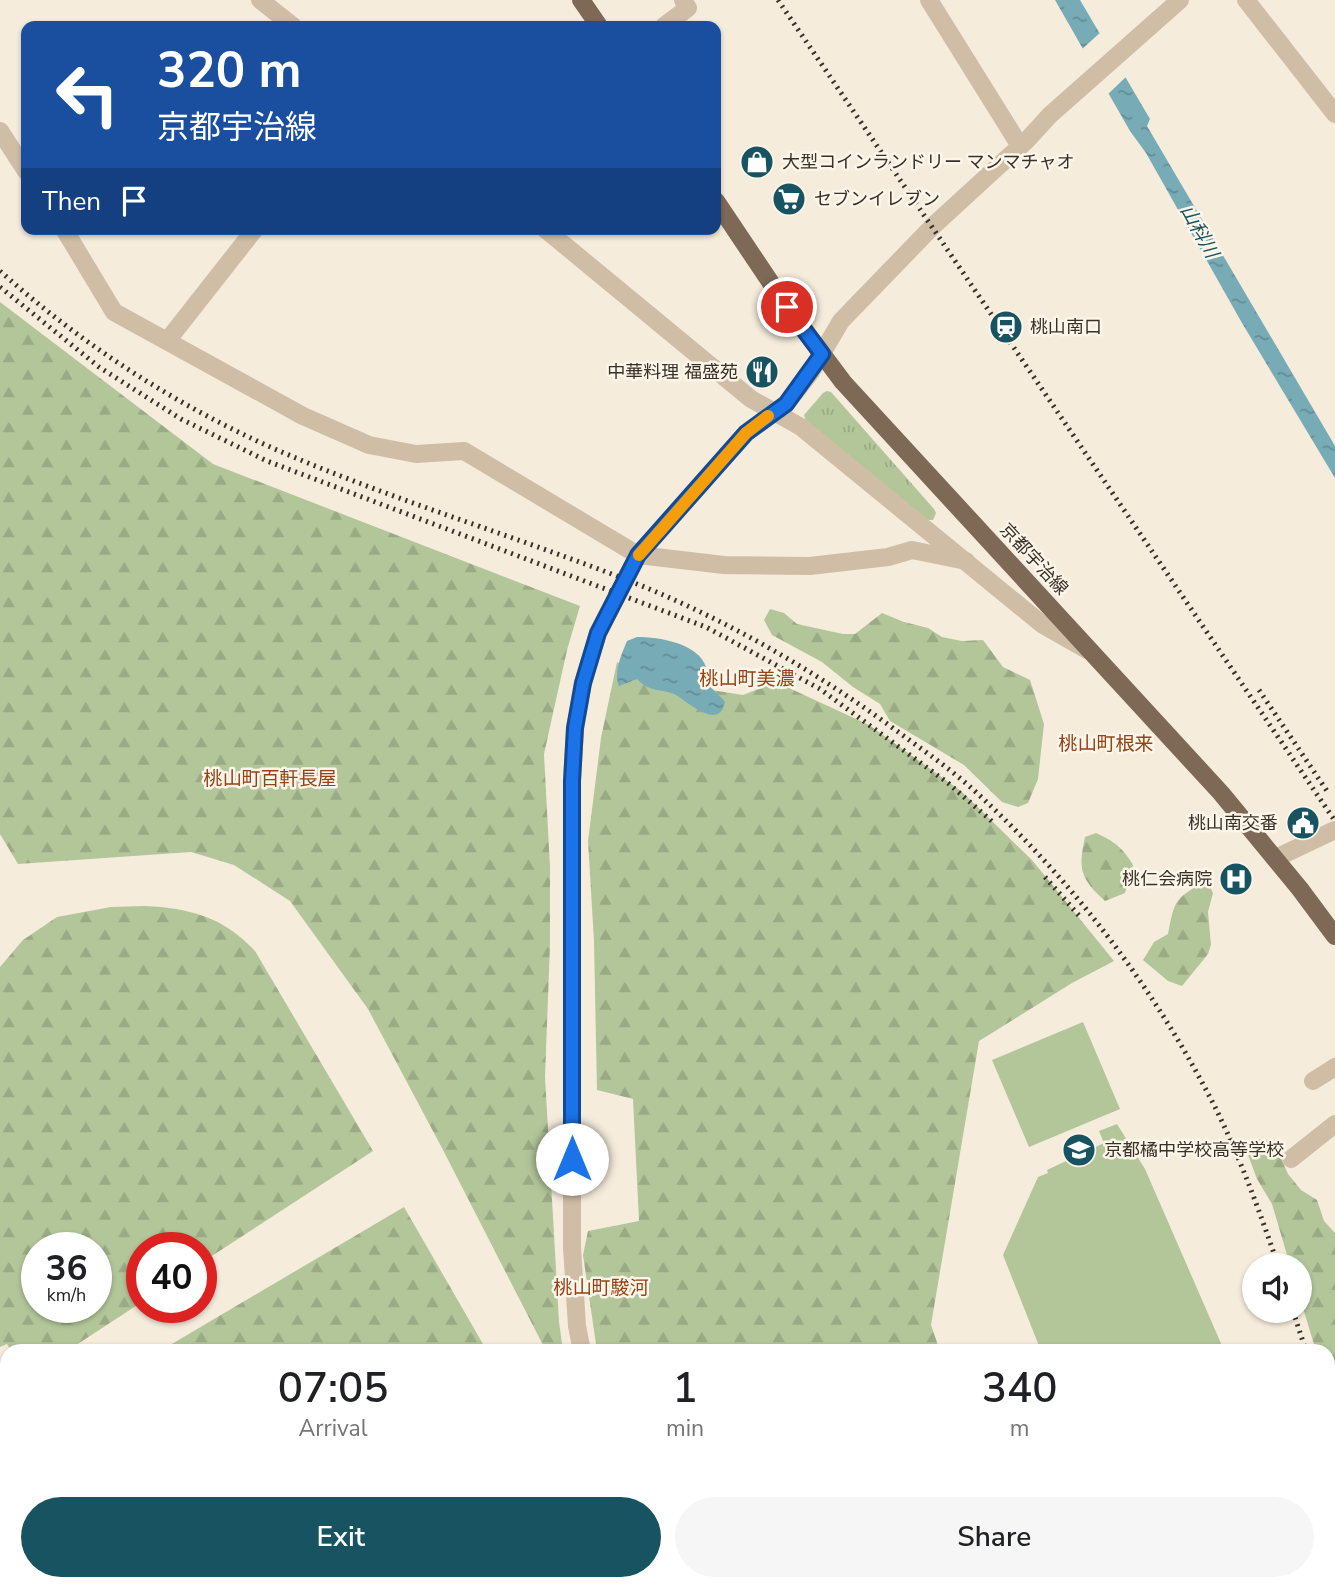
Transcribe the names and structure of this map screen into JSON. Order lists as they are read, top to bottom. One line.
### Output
{"streets":{"main road":["京都宇治線"]},"districts":["桃山町美濃","桃山町根来","桃山町百軒長屋","桃山町駿河"],"water":["山科川"],"places":{"shop":["大型コインランドリー マンマチャオ"],"supermarket":["セブンイレブン"],"station":["桃山南口"],"restaurant":["中華料理 福盛苑"],"public building":["桃山南交番"],"hospital":["桃仁会病院"],"school or university":["京都橘中学校高等学校"]},"page":{"turn":["320 m","京都宇治線"],"then":"Then","speed":"36 km/h","limit":"40","eta":["07:05","Arrival","1","min","340","m"],"buttons":["Exit","Share"]}}
